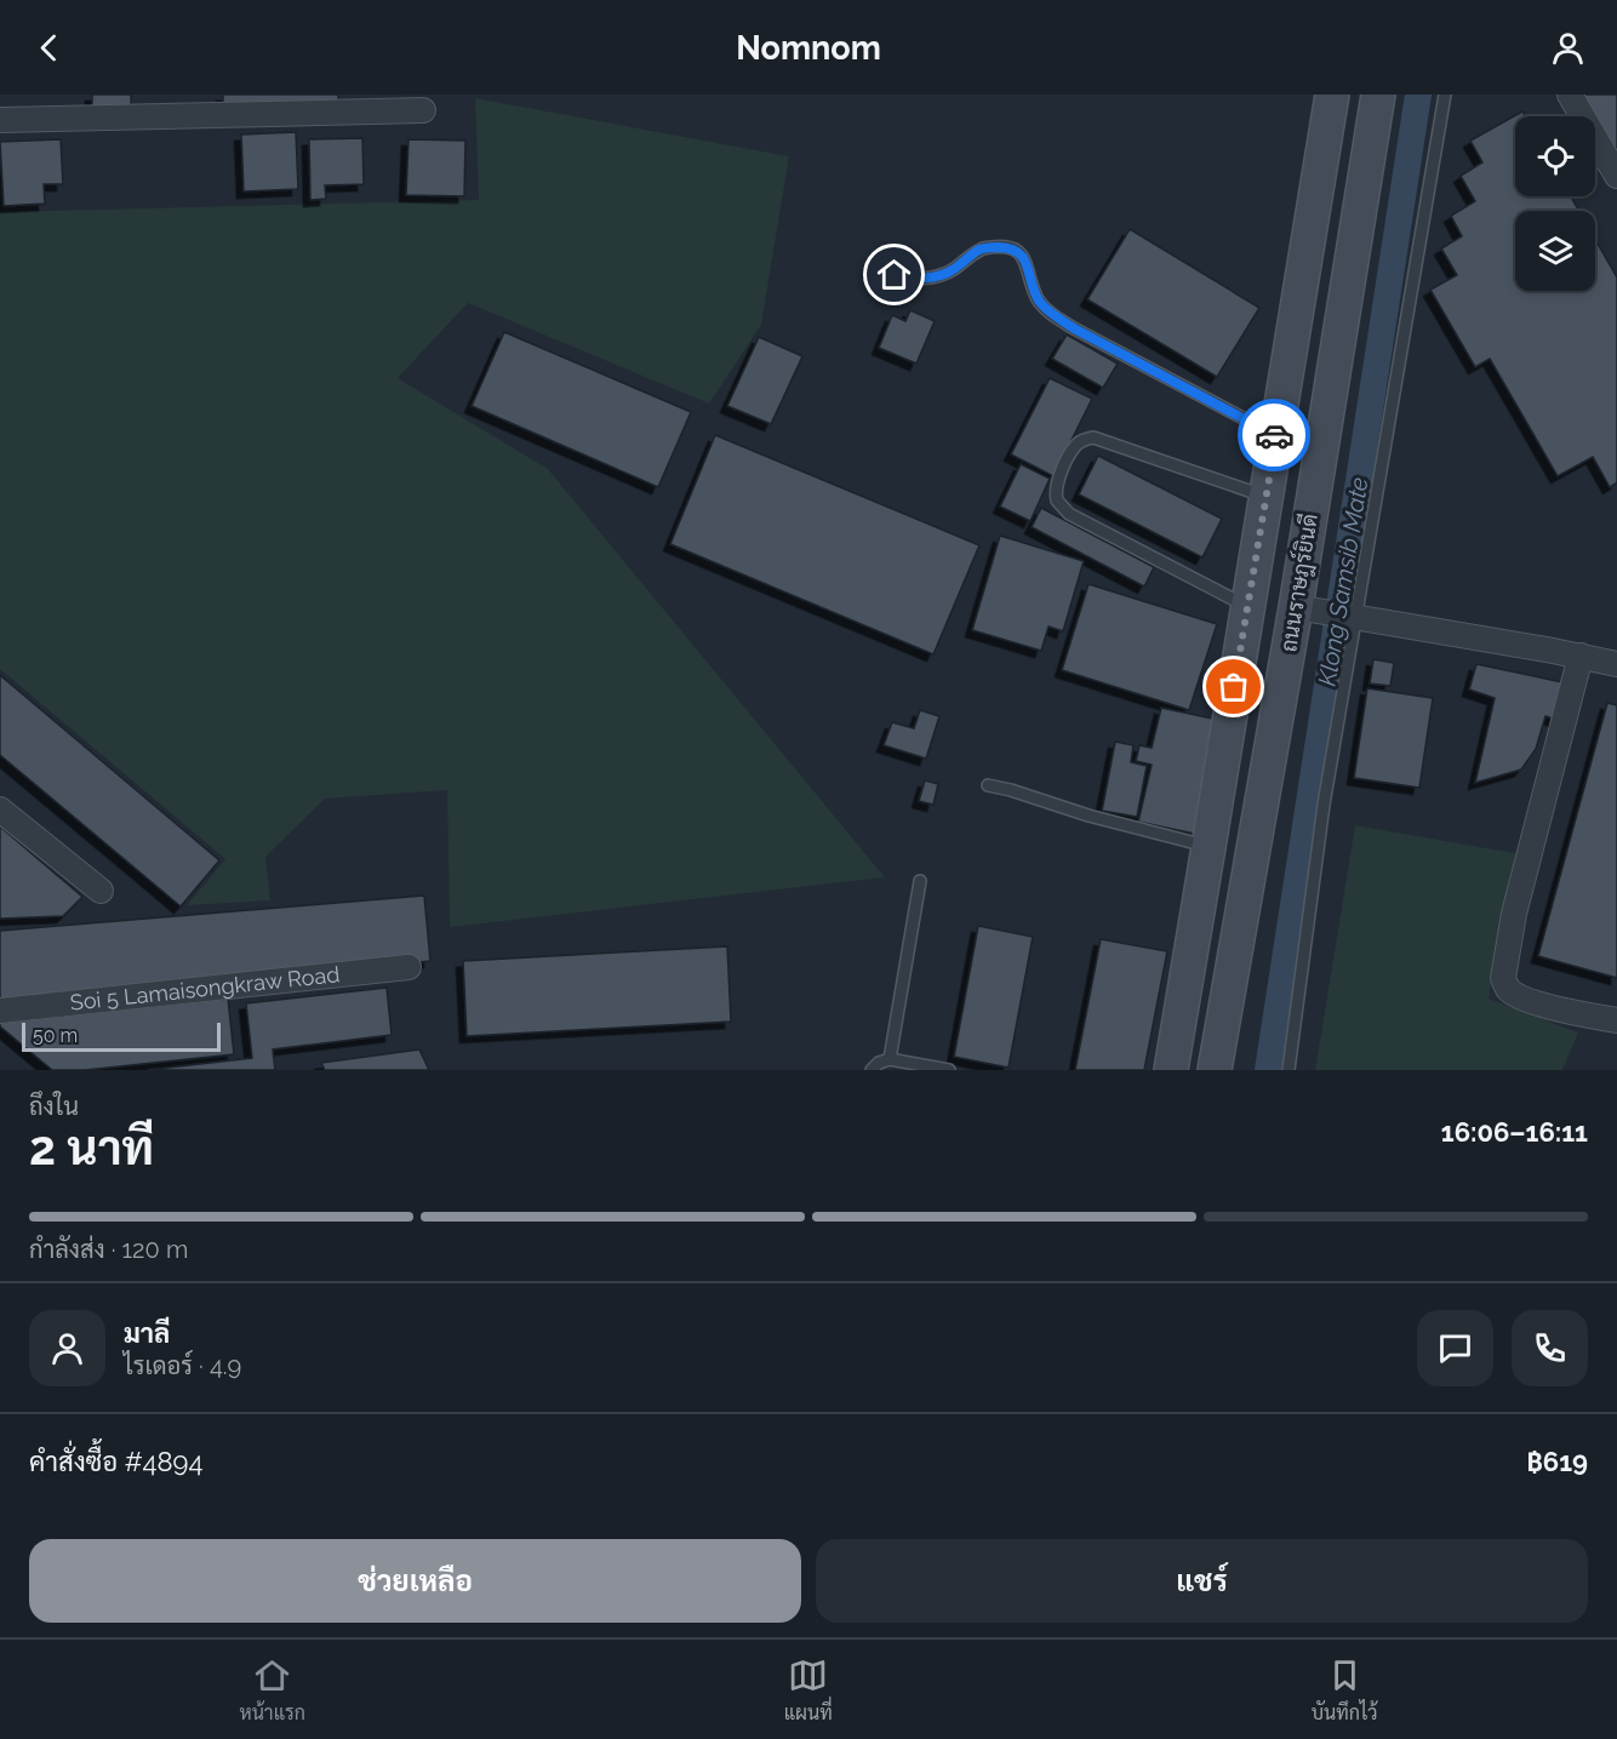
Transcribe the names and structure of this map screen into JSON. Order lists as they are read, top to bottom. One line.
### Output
{"streets":{"main road":["ถนนราษฎร์ยินดี"],"street":["Soi 5 Lamaisongkraw Road"]},"water":["Klong Samsib Mate"],"scale_bar":"50 m","page":{"header":"Nomnom","scale":"50 m","heading":["2 นาที","ถึงใน","16:06–16:11"],"panel":["มาลี","ไรเดอร์ · 4.9","คำสั่งซื้อ #4894","฿619"],"bar":"กำลังส่ง · 120 m","buttons":["ช่วยเหลือ","แชร์"],"tabs":["หน้าแรก","แผนที่","บันทึกไว้"]}}
